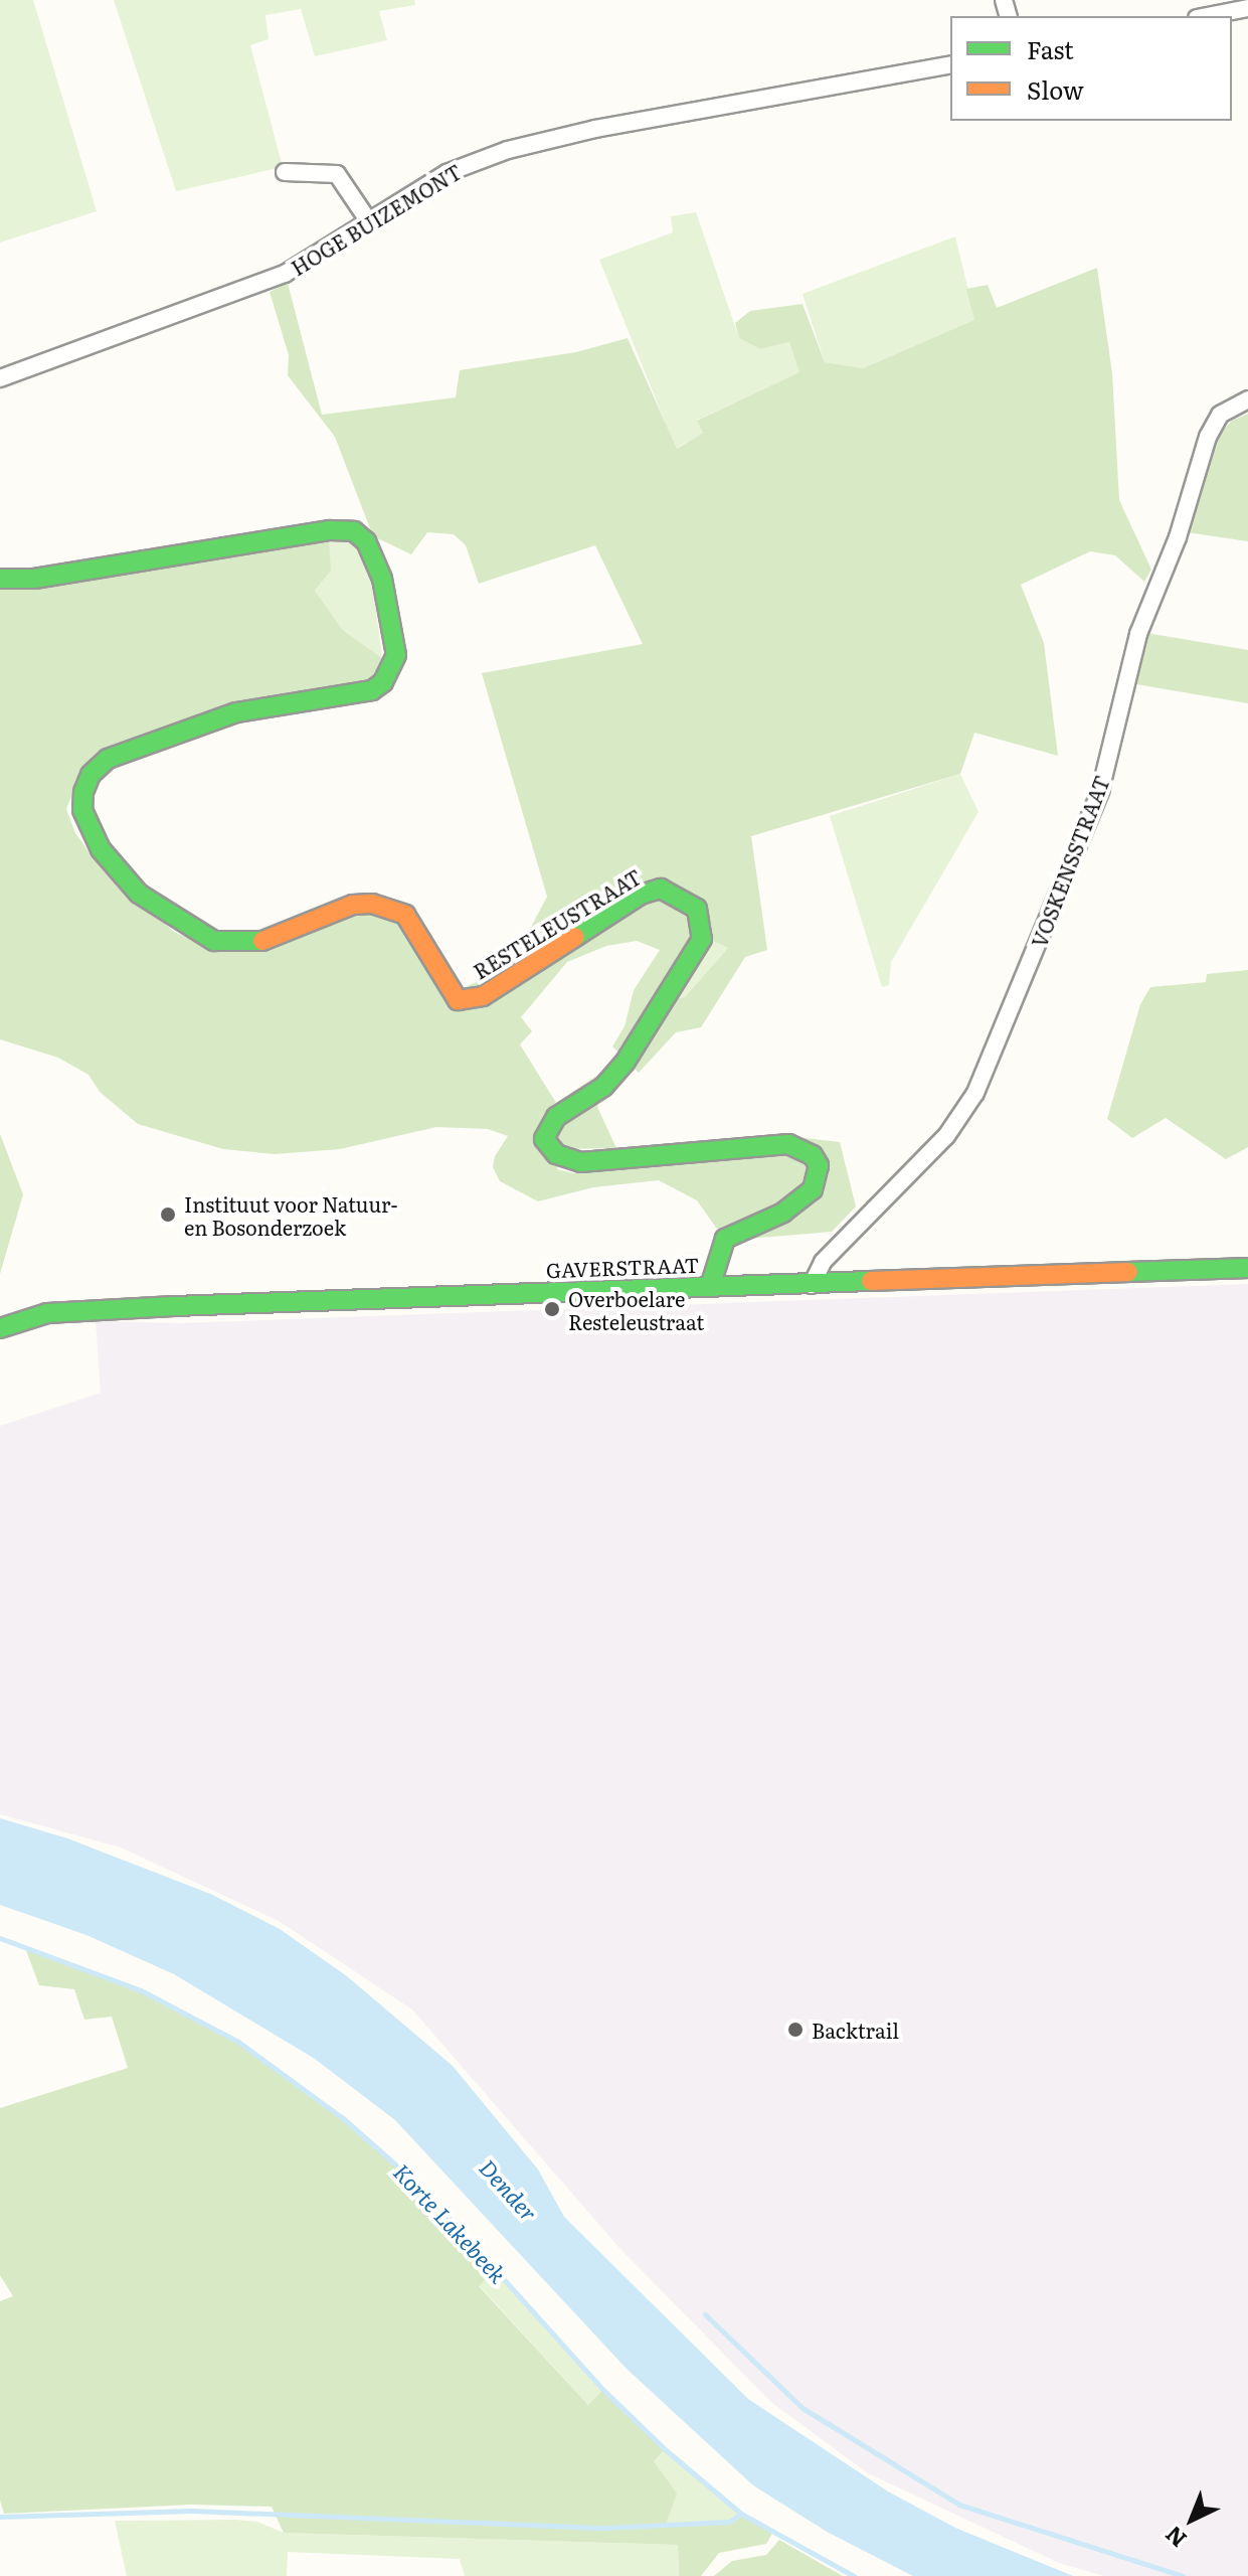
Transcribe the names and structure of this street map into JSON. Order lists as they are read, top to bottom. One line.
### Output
{"streets":{"street":["HOGE BUIZEMONT","VOSKENSSTRAAT","RESTELEUSTRAAT","GAVERSTRAAT"]},"crossings":[["VOSKENSSTRAAT","GAVERSTRAAT"],["RESTELEUSTRAAT","GAVERSTRAAT"]],"water":["Dender","Korte Lakebeek"],"places":["Instituut voor Natuur- en Bosonderzoek","Overboelare Resteleustraat","Backtrail"],"legend":["Fast","Slow"],"north":"bottom left"}
